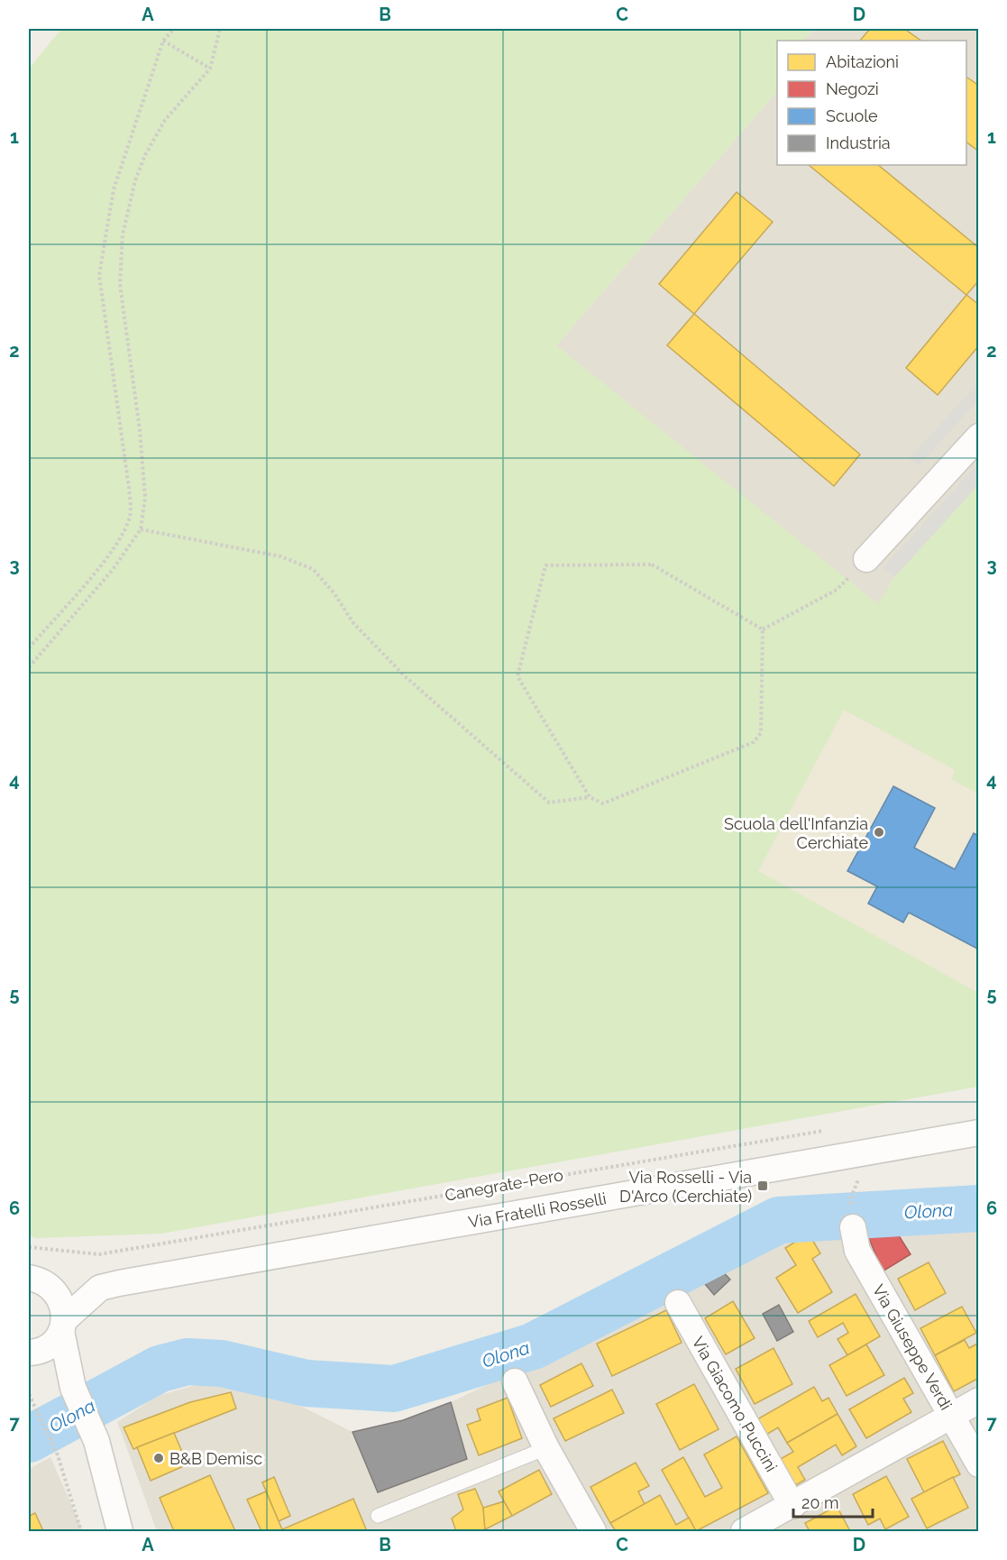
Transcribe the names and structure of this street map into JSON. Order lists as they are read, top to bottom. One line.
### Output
{"streets":{"street":["Via Fratelli Rosselli","Via Giuseppe Verdi","Via Giacomo Puccini"],"path":["Canegrate-Pero"]},"water":["Olona"],"places":{"other":["Scuola dell'Infanzia Cerchiate","B&B Demisc"],"transit":["Via Rosselli - Via D'Arco (Cerchiate)"]},"legend":["Abitazioni","Negozi","Scuole","Industria"],"scale_bar":"20 m","grid":{"columns":["A","B","C","D"],"rows":["1","2","3","4","5","6","7"]}}
